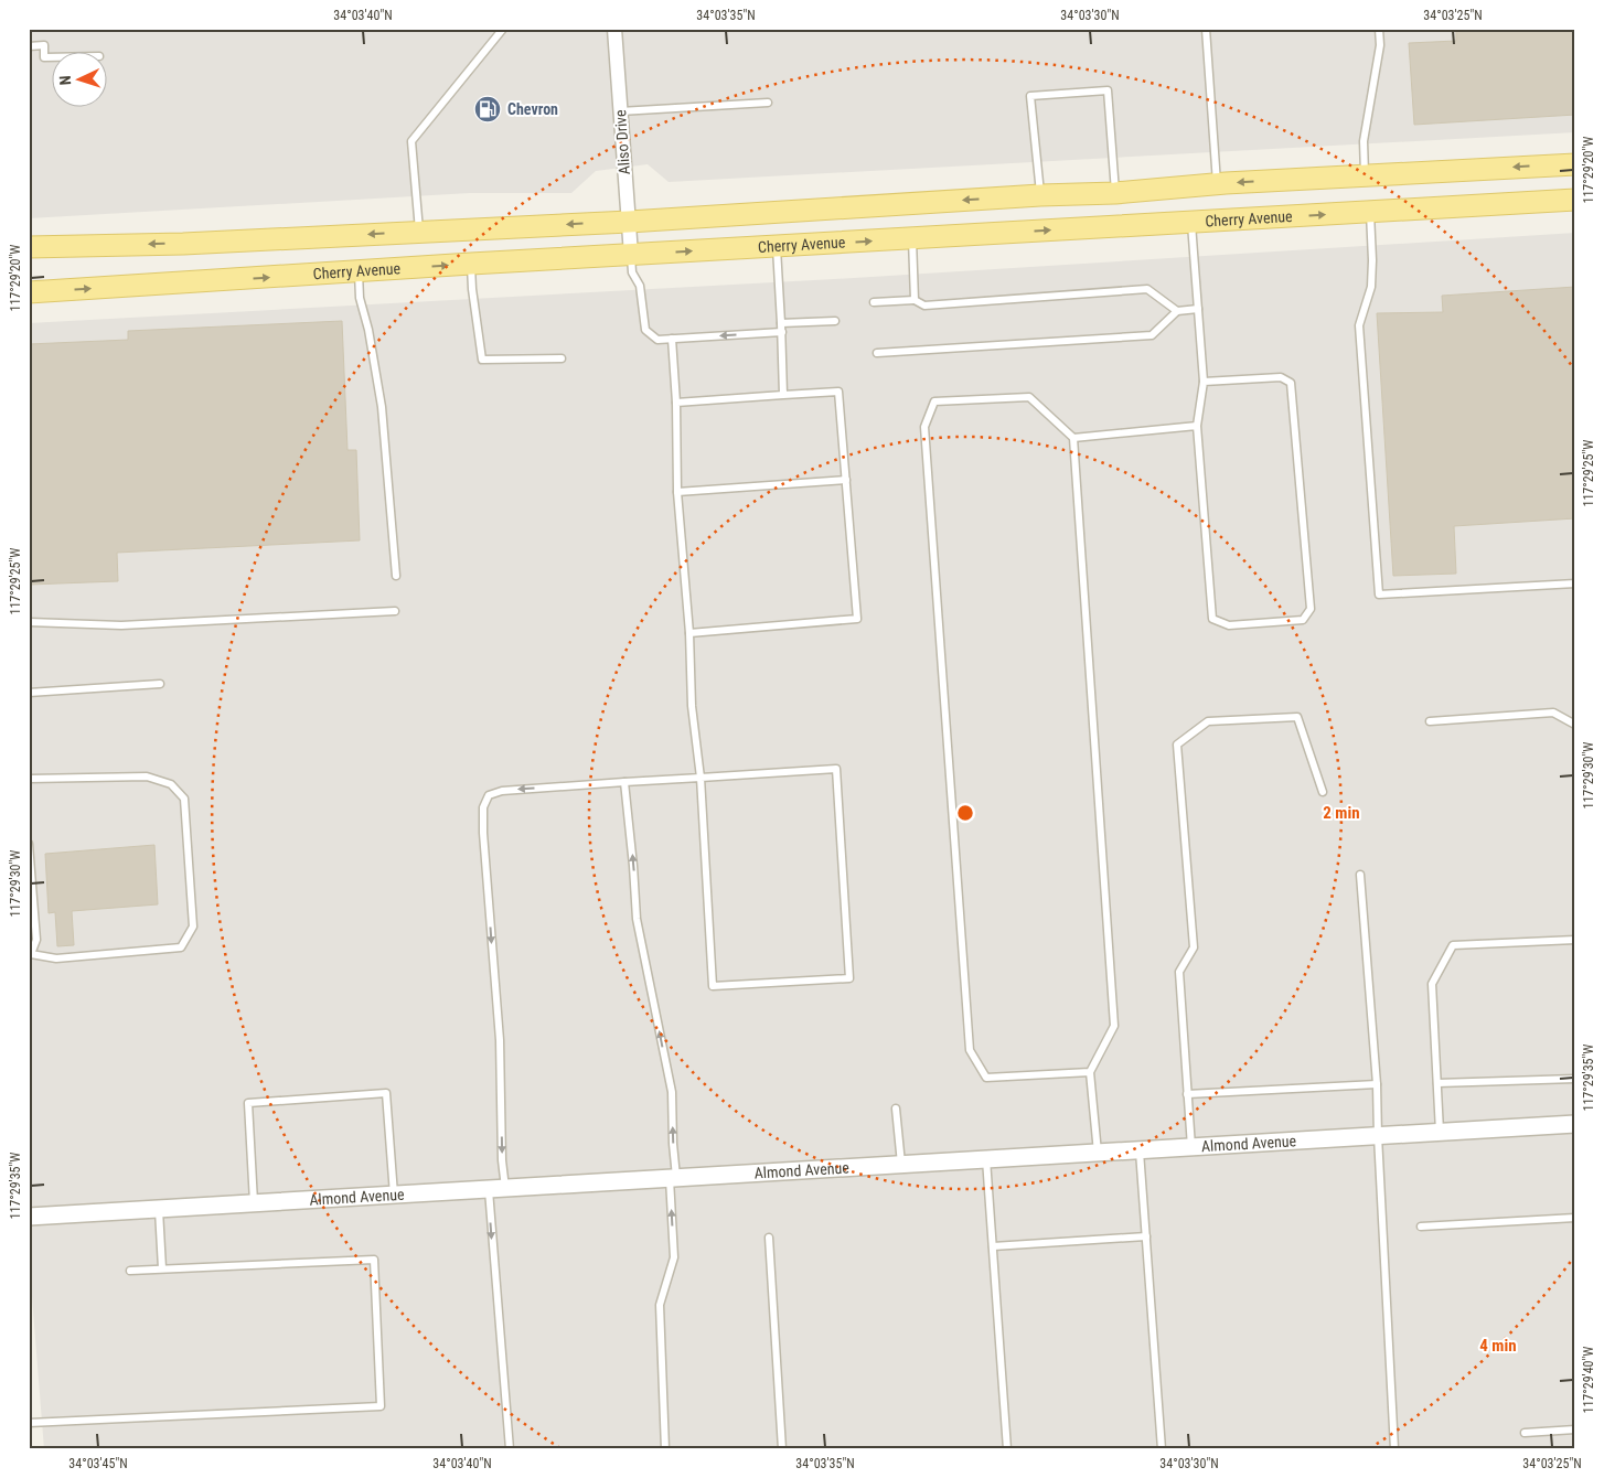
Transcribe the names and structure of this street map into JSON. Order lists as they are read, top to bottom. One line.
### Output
{"streets":{"main road":["Cherry Avenue"],"street":["Aliso Drive","Almond Avenue"]},"crossings":[["Aliso Drive","Cherry Avenue"]],"places":{"fuel station":["Chevron"]},"north":"left","coordinates":["34°03'40\"N","34°03'35\"N","34°03'30\"N","34°03'25\"N","117°29'20\"W","117°29'25\"W","117°29'30\"W","117°29'35\"W","117°29'40\"W","34°03'45\"N"],"rings":["2 min","4 min"]}
